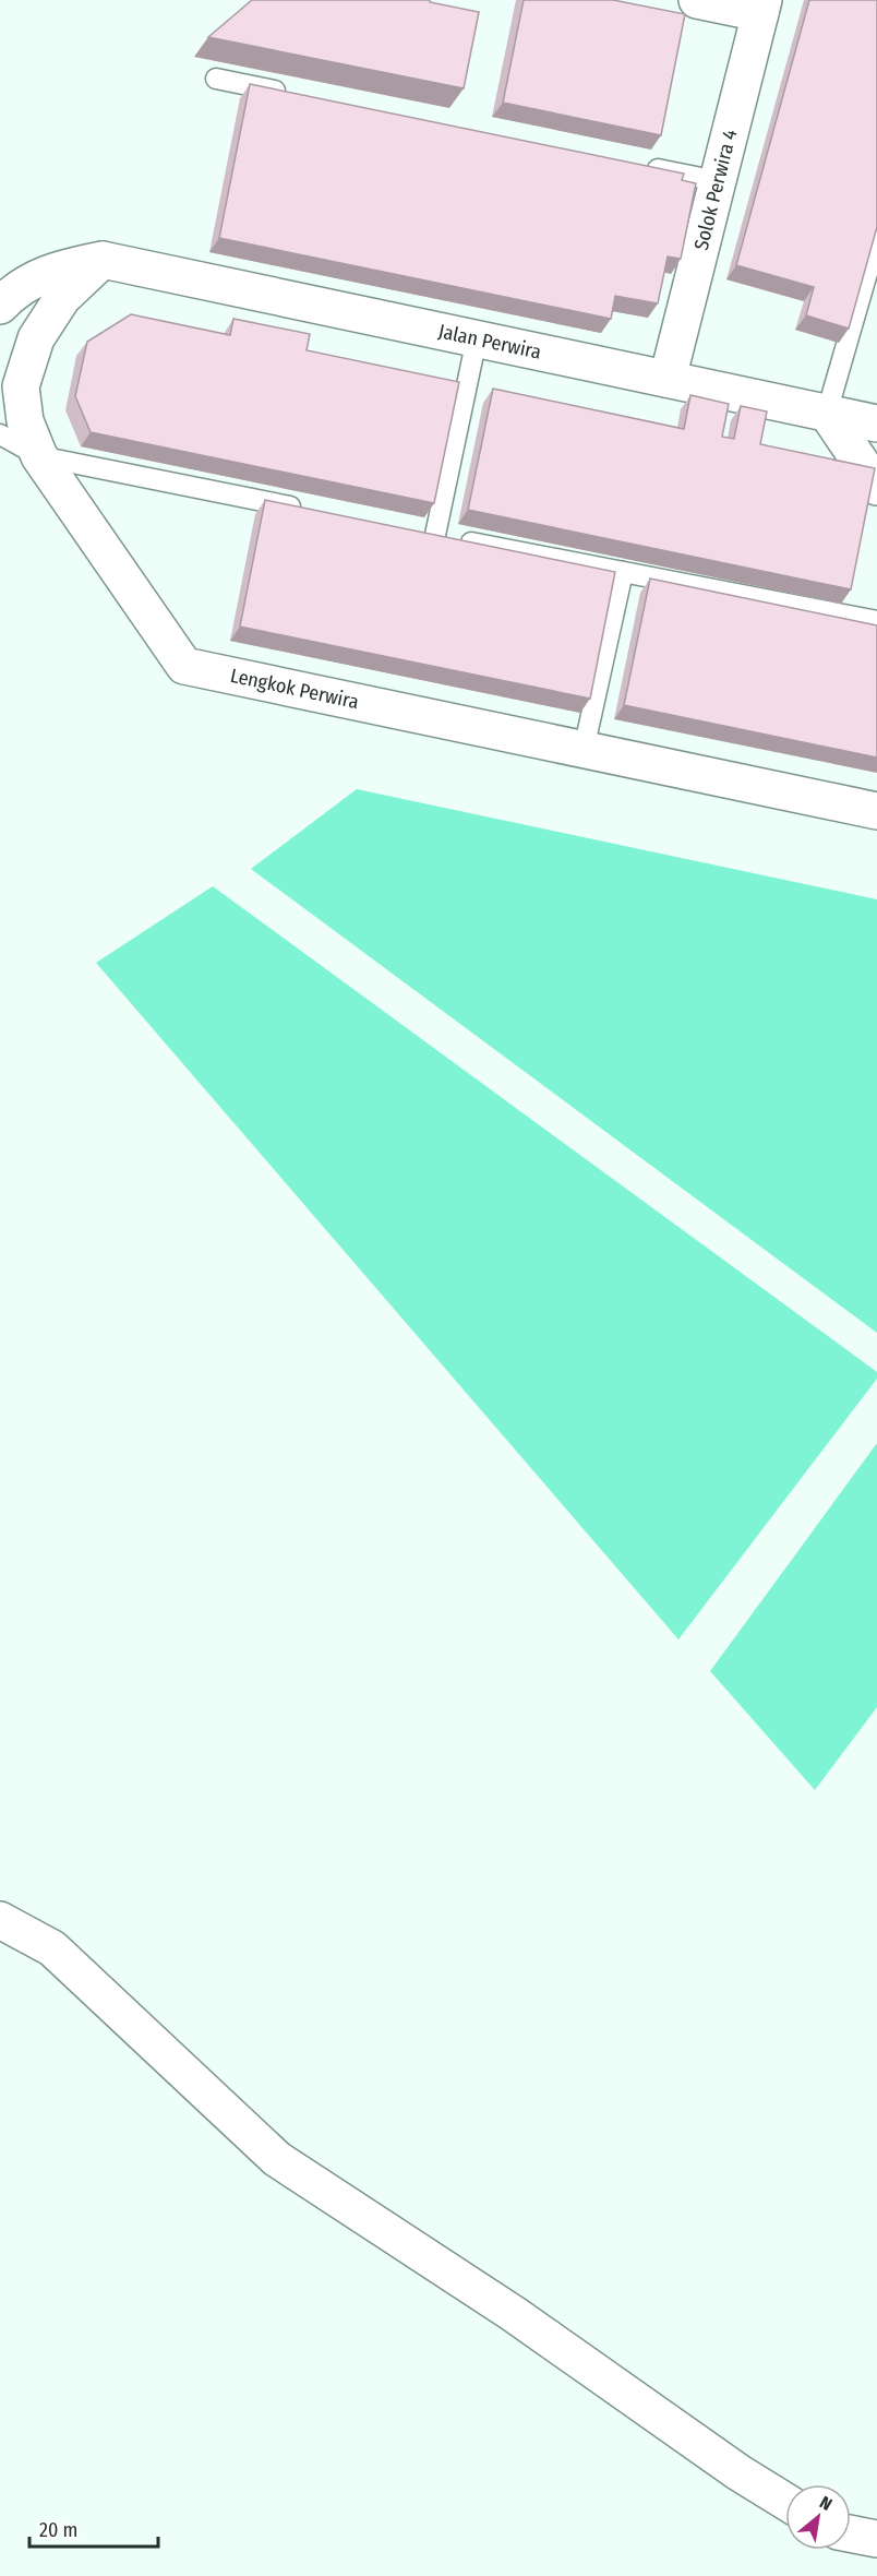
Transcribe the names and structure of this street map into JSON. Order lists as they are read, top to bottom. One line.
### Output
{"streets":{"street":["Solok Perwira 4","Jalan Perwira","Lengkok Perwira"]},"crossings":[["Solok Perwira 4","Jalan Perwira"],["Jalan Perwira","Lengkok Perwira"]],"scale_bar":"20 m","north":"top right"}
